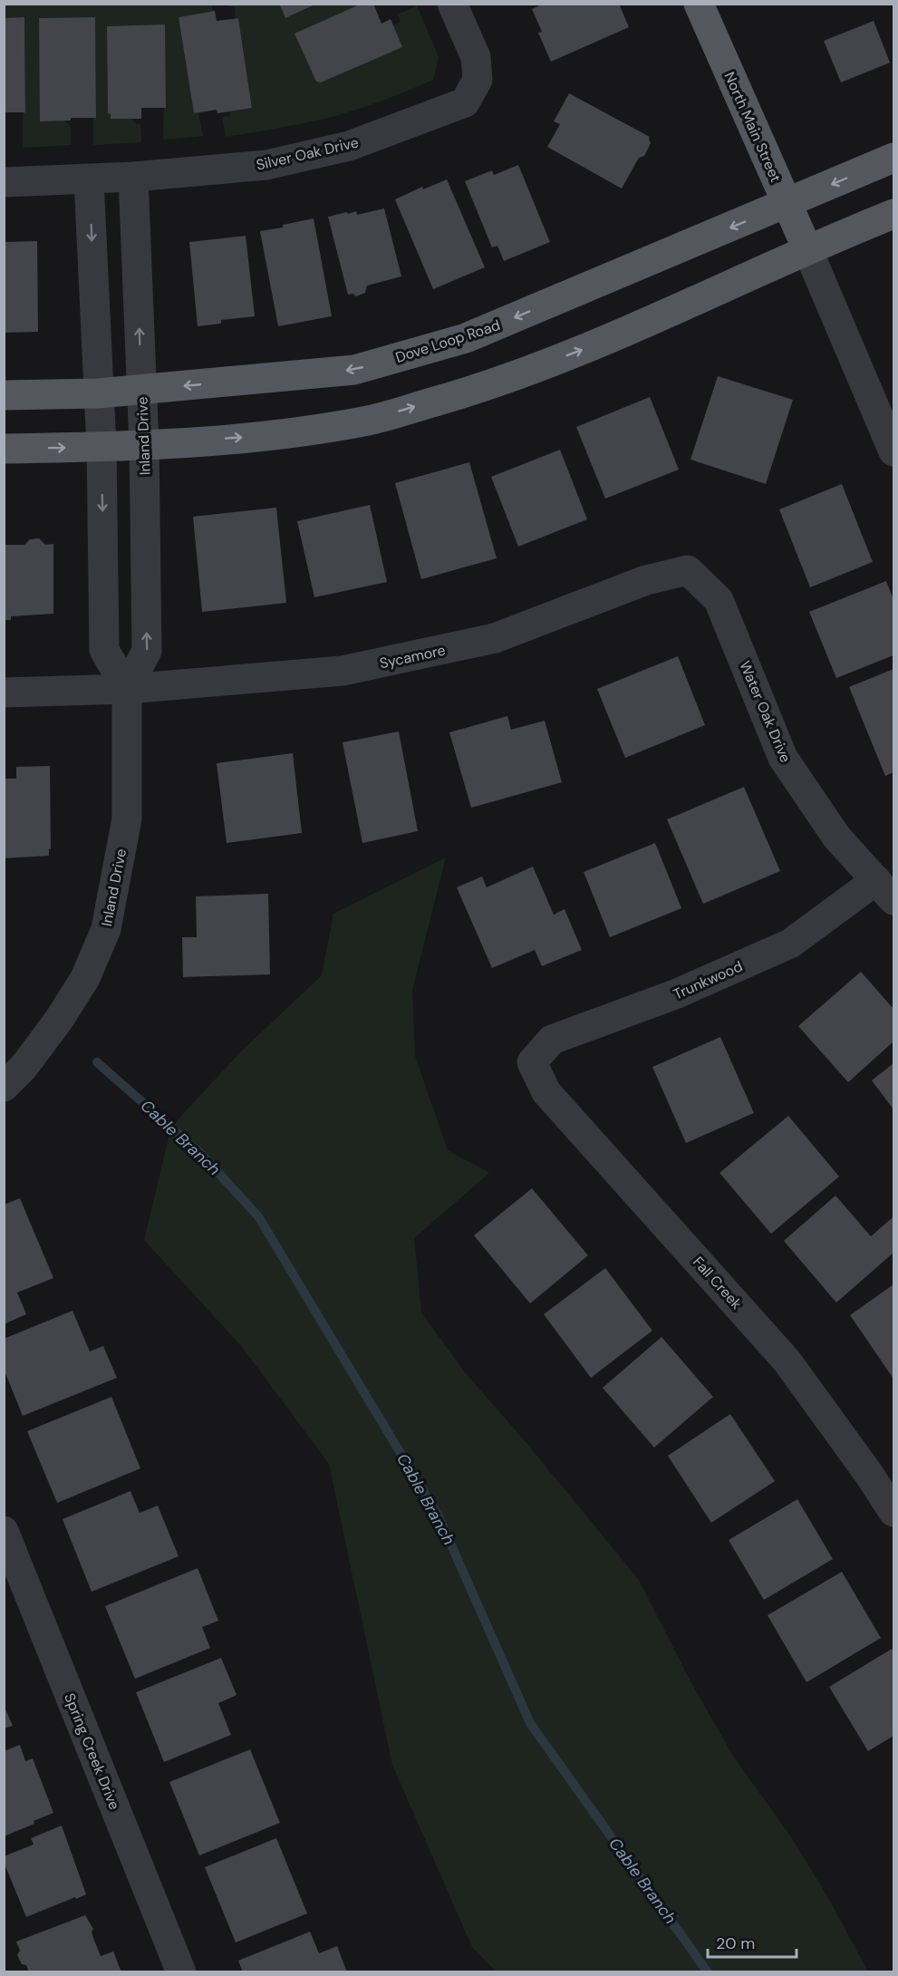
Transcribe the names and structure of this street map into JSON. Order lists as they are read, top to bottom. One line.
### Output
{"streets":{"main road":["North Main Street","Dove Loop Road"],"street":["Silver Oak Drive","Inland Drive","Sycamore","Water Oak Drive","Trunkwood","Fall Creek","Spring Creek Drive"]},"crossings":[["North Main Street","Dove Loop Road"],["Silver Oak Drive","Inland Drive"],["Dove Loop Road","Inland Drive"],["Inland Drive","Sycamore"],["Sycamore","Water Oak Drive"],["Water Oak Drive","Trunkwood"],["Trunkwood","Fall Creek"]],"water":["Cable Branch"],"scale_bar":"20 m"}
